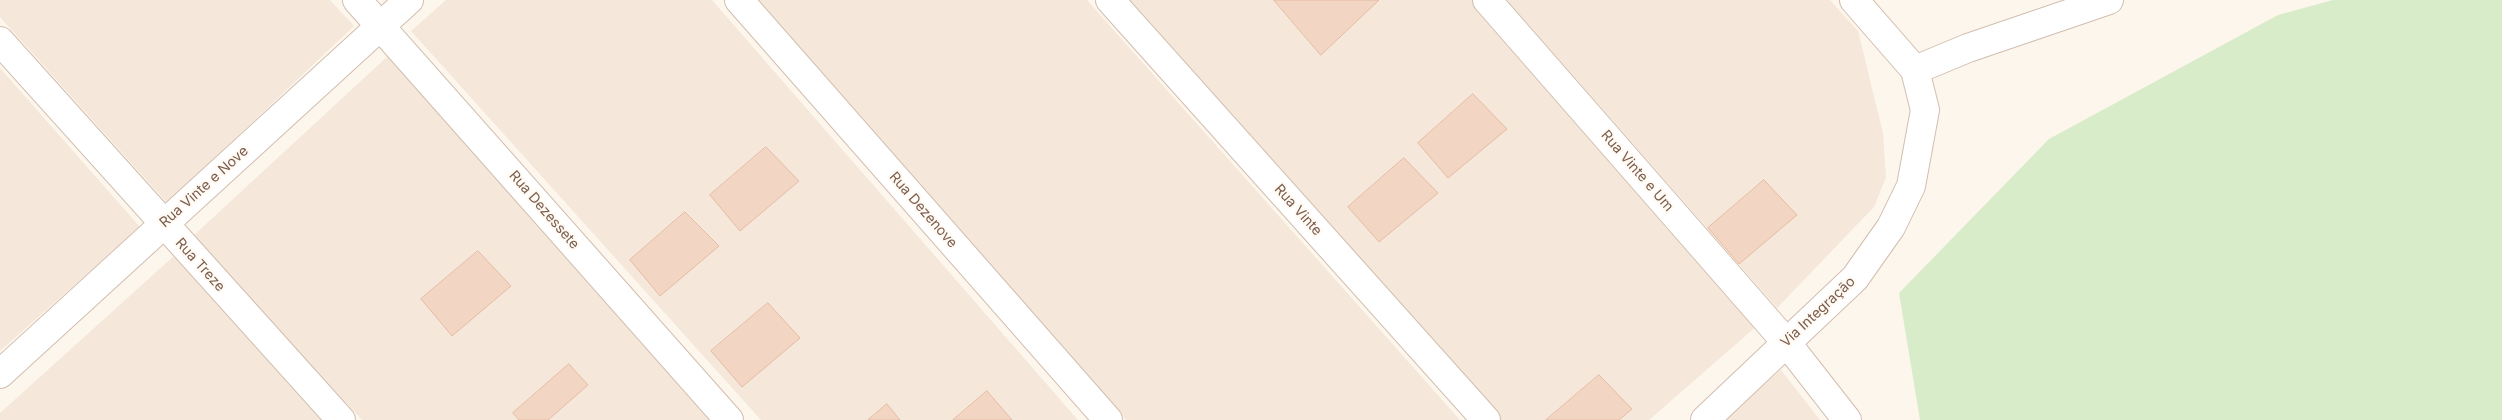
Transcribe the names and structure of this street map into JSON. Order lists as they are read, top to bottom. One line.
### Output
{"streets":{"street":["Rua Vinte e Um","Rua Vinte e Nove","Rua Dezessete","Rua Dezenove","Rua Vinte","Rua Treze","Via Integração"]},"crossings":[["Rua Vinte e Um","Via Integração"],["Rua Vinte e Nove","Rua Dezessete"],["Rua Vinte e Nove","Rua Treze"]]}
